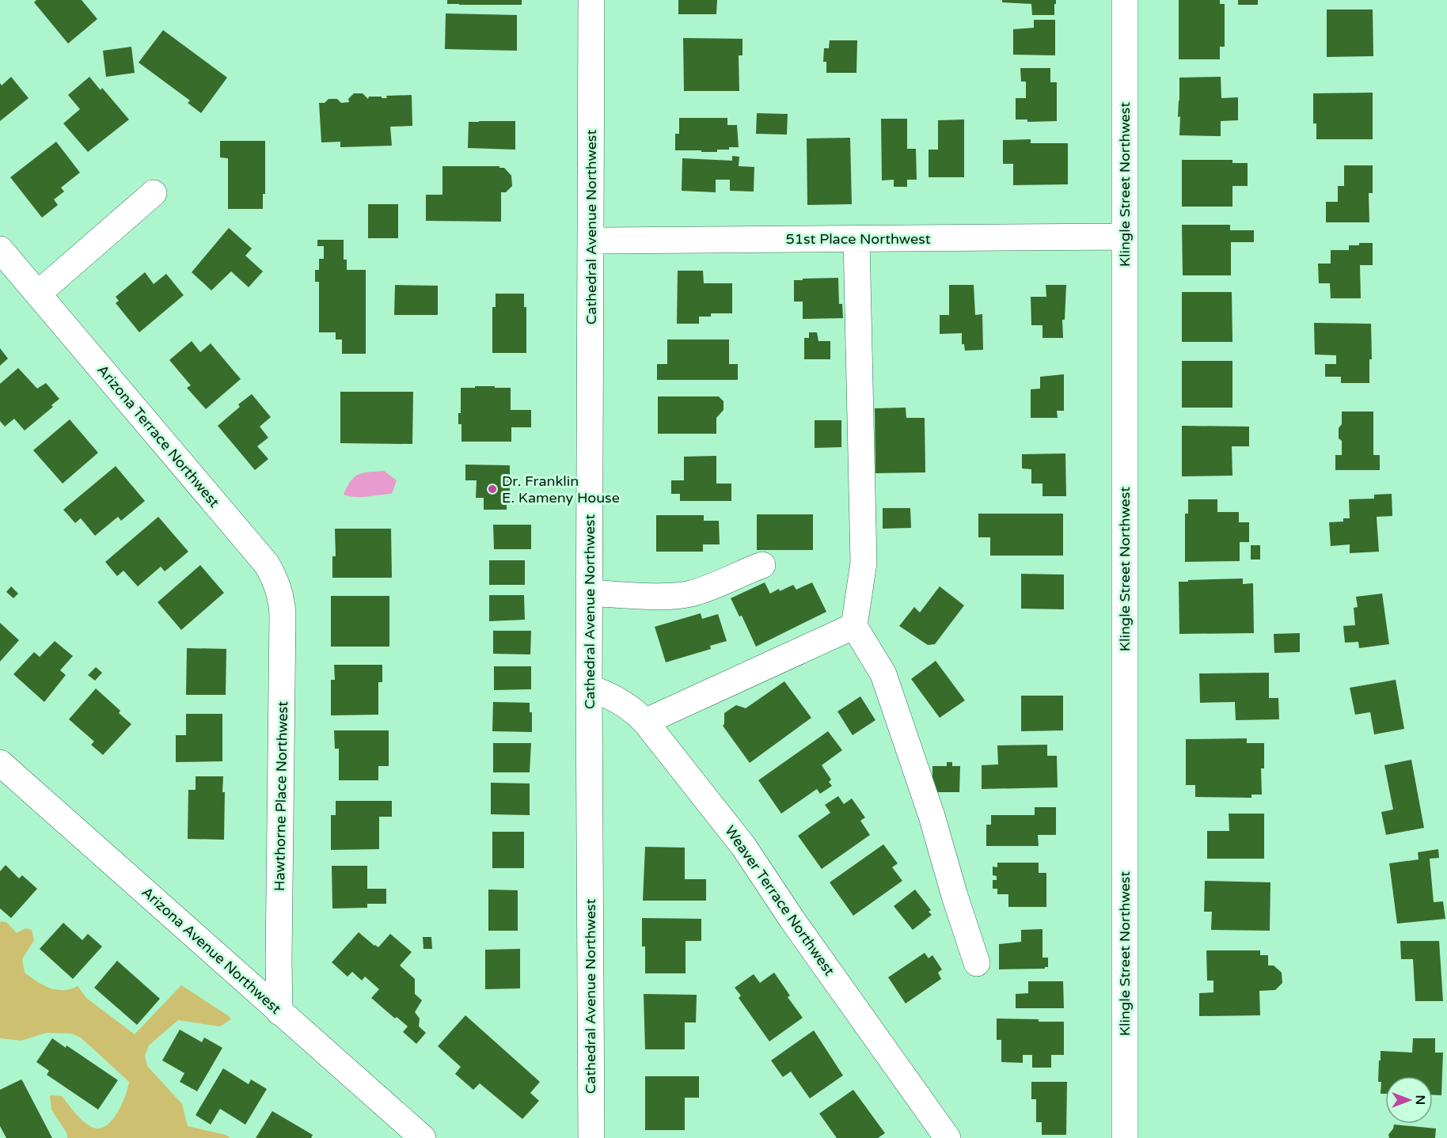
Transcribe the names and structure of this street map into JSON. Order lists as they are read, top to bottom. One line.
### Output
{"streets":{"street":["Klingle Street Northwest","Cathedral Avenue Northwest","51st Place Northwest","Arizona Terrace Northwest","Hawthorne Place Northwest","Weaver Terrace Northwest","Arizona Avenue Northwest"]},"crossings":[["Klingle Street Northwest","51st Place Northwest"],["Cathedral Avenue Northwest","51st Place Northwest"],["Cathedral Avenue Northwest","Weaver Terrace Northwest"],["Arizona Terrace Northwest","Hawthorne Place Northwest"],["Hawthorne Place Northwest","Arizona Avenue Northwest"]],"places":["Dr. Franklin E. Kameny House"],"north":"right"}
